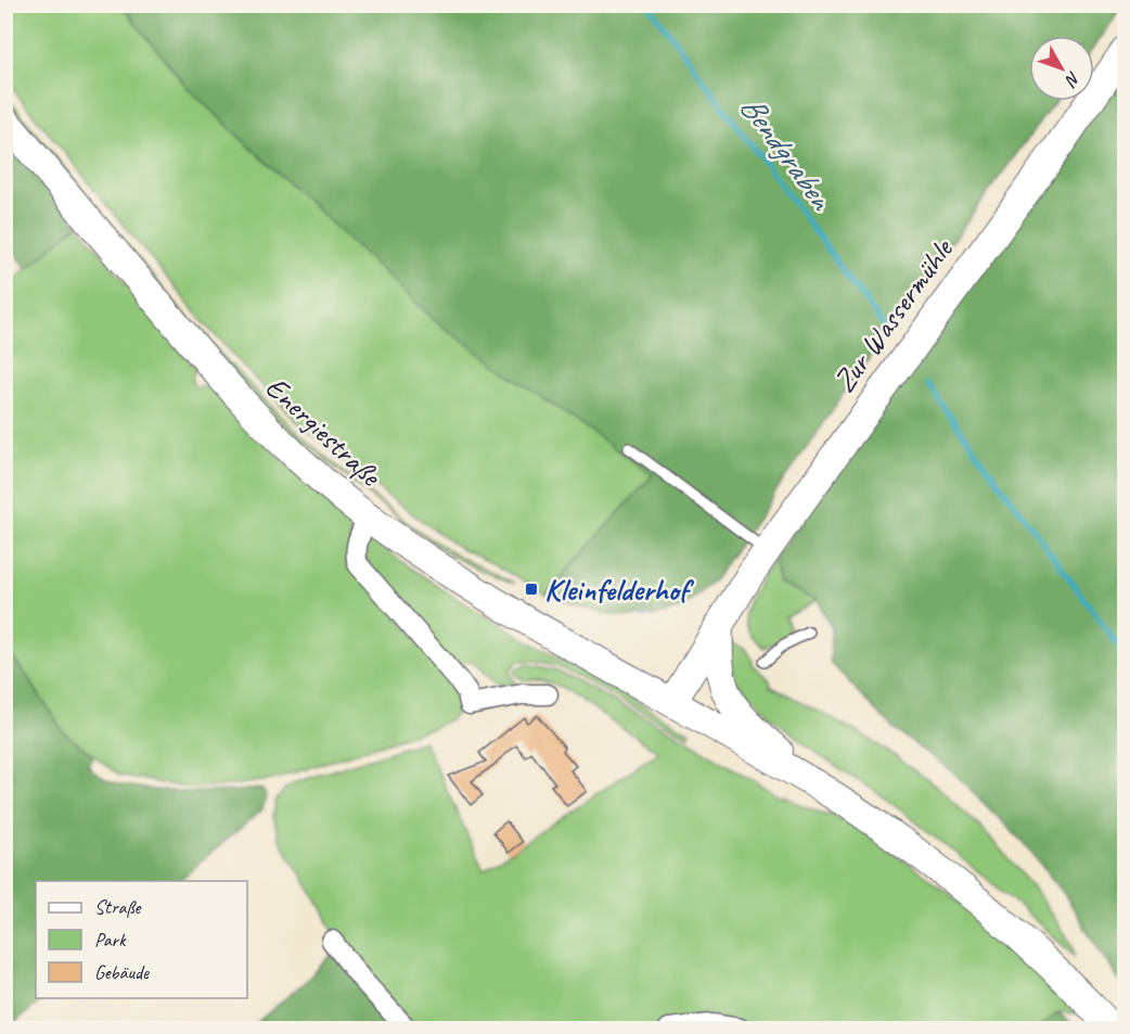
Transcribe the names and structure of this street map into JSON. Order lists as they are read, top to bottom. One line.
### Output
{"streets":{"main road":["Zur Wassermühle","Energiestraße"]},"crossings":[["Zur Wassermühle","Energiestraße"]],"water":["Bendgraben"],"places":{"transit":["Kleinfelderhof"]},"legend":["Straße","Park","Gebäude"],"north":"bottom right"}
